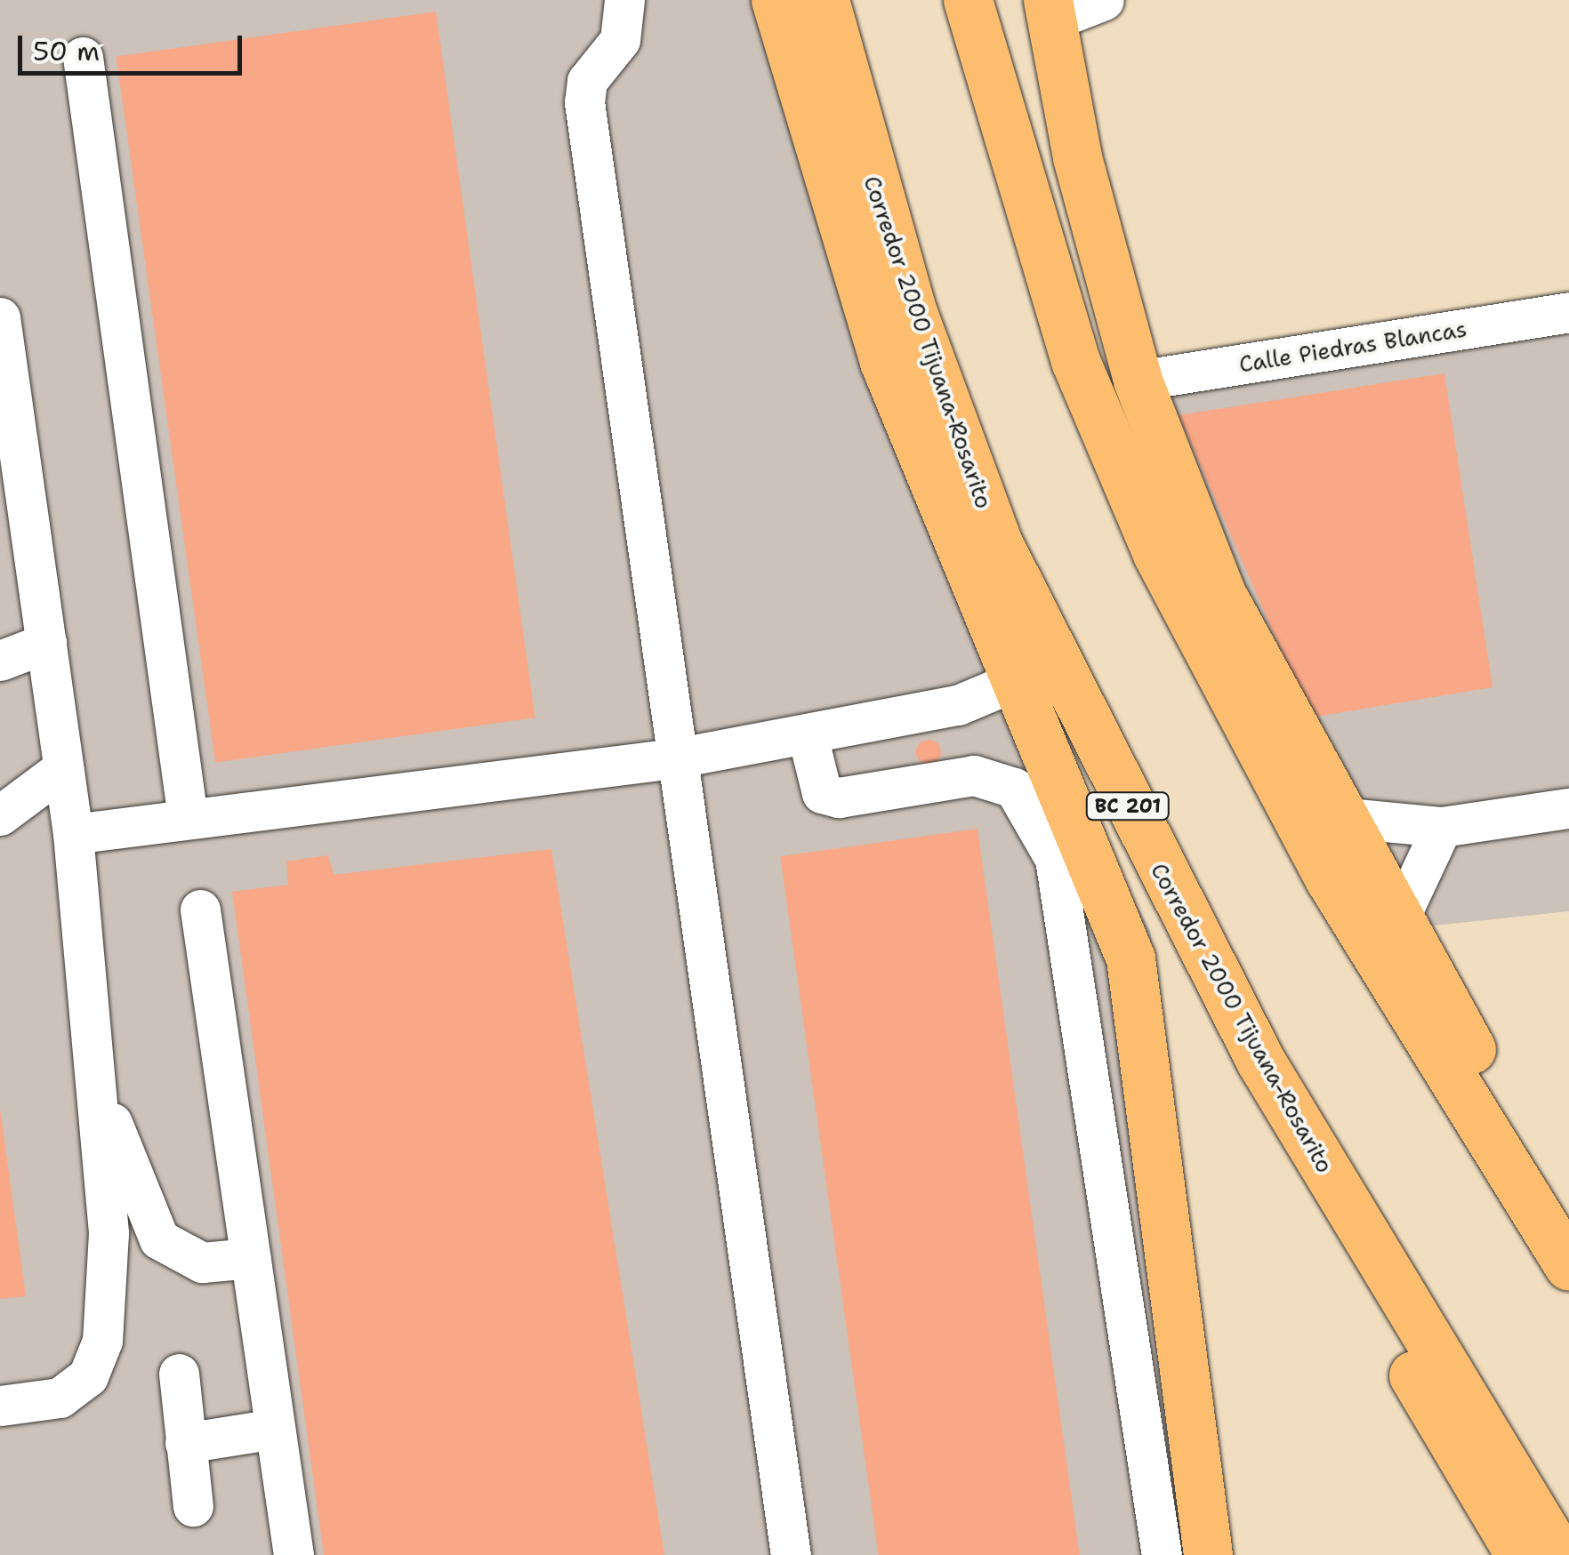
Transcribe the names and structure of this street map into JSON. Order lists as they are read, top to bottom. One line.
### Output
{"streets":{"highway":["Corredor 2000 Tijuana-Rosarito","BC 201"],"street":["Calle Piedras Blancas"]},"scale_bar":"50 m"}
